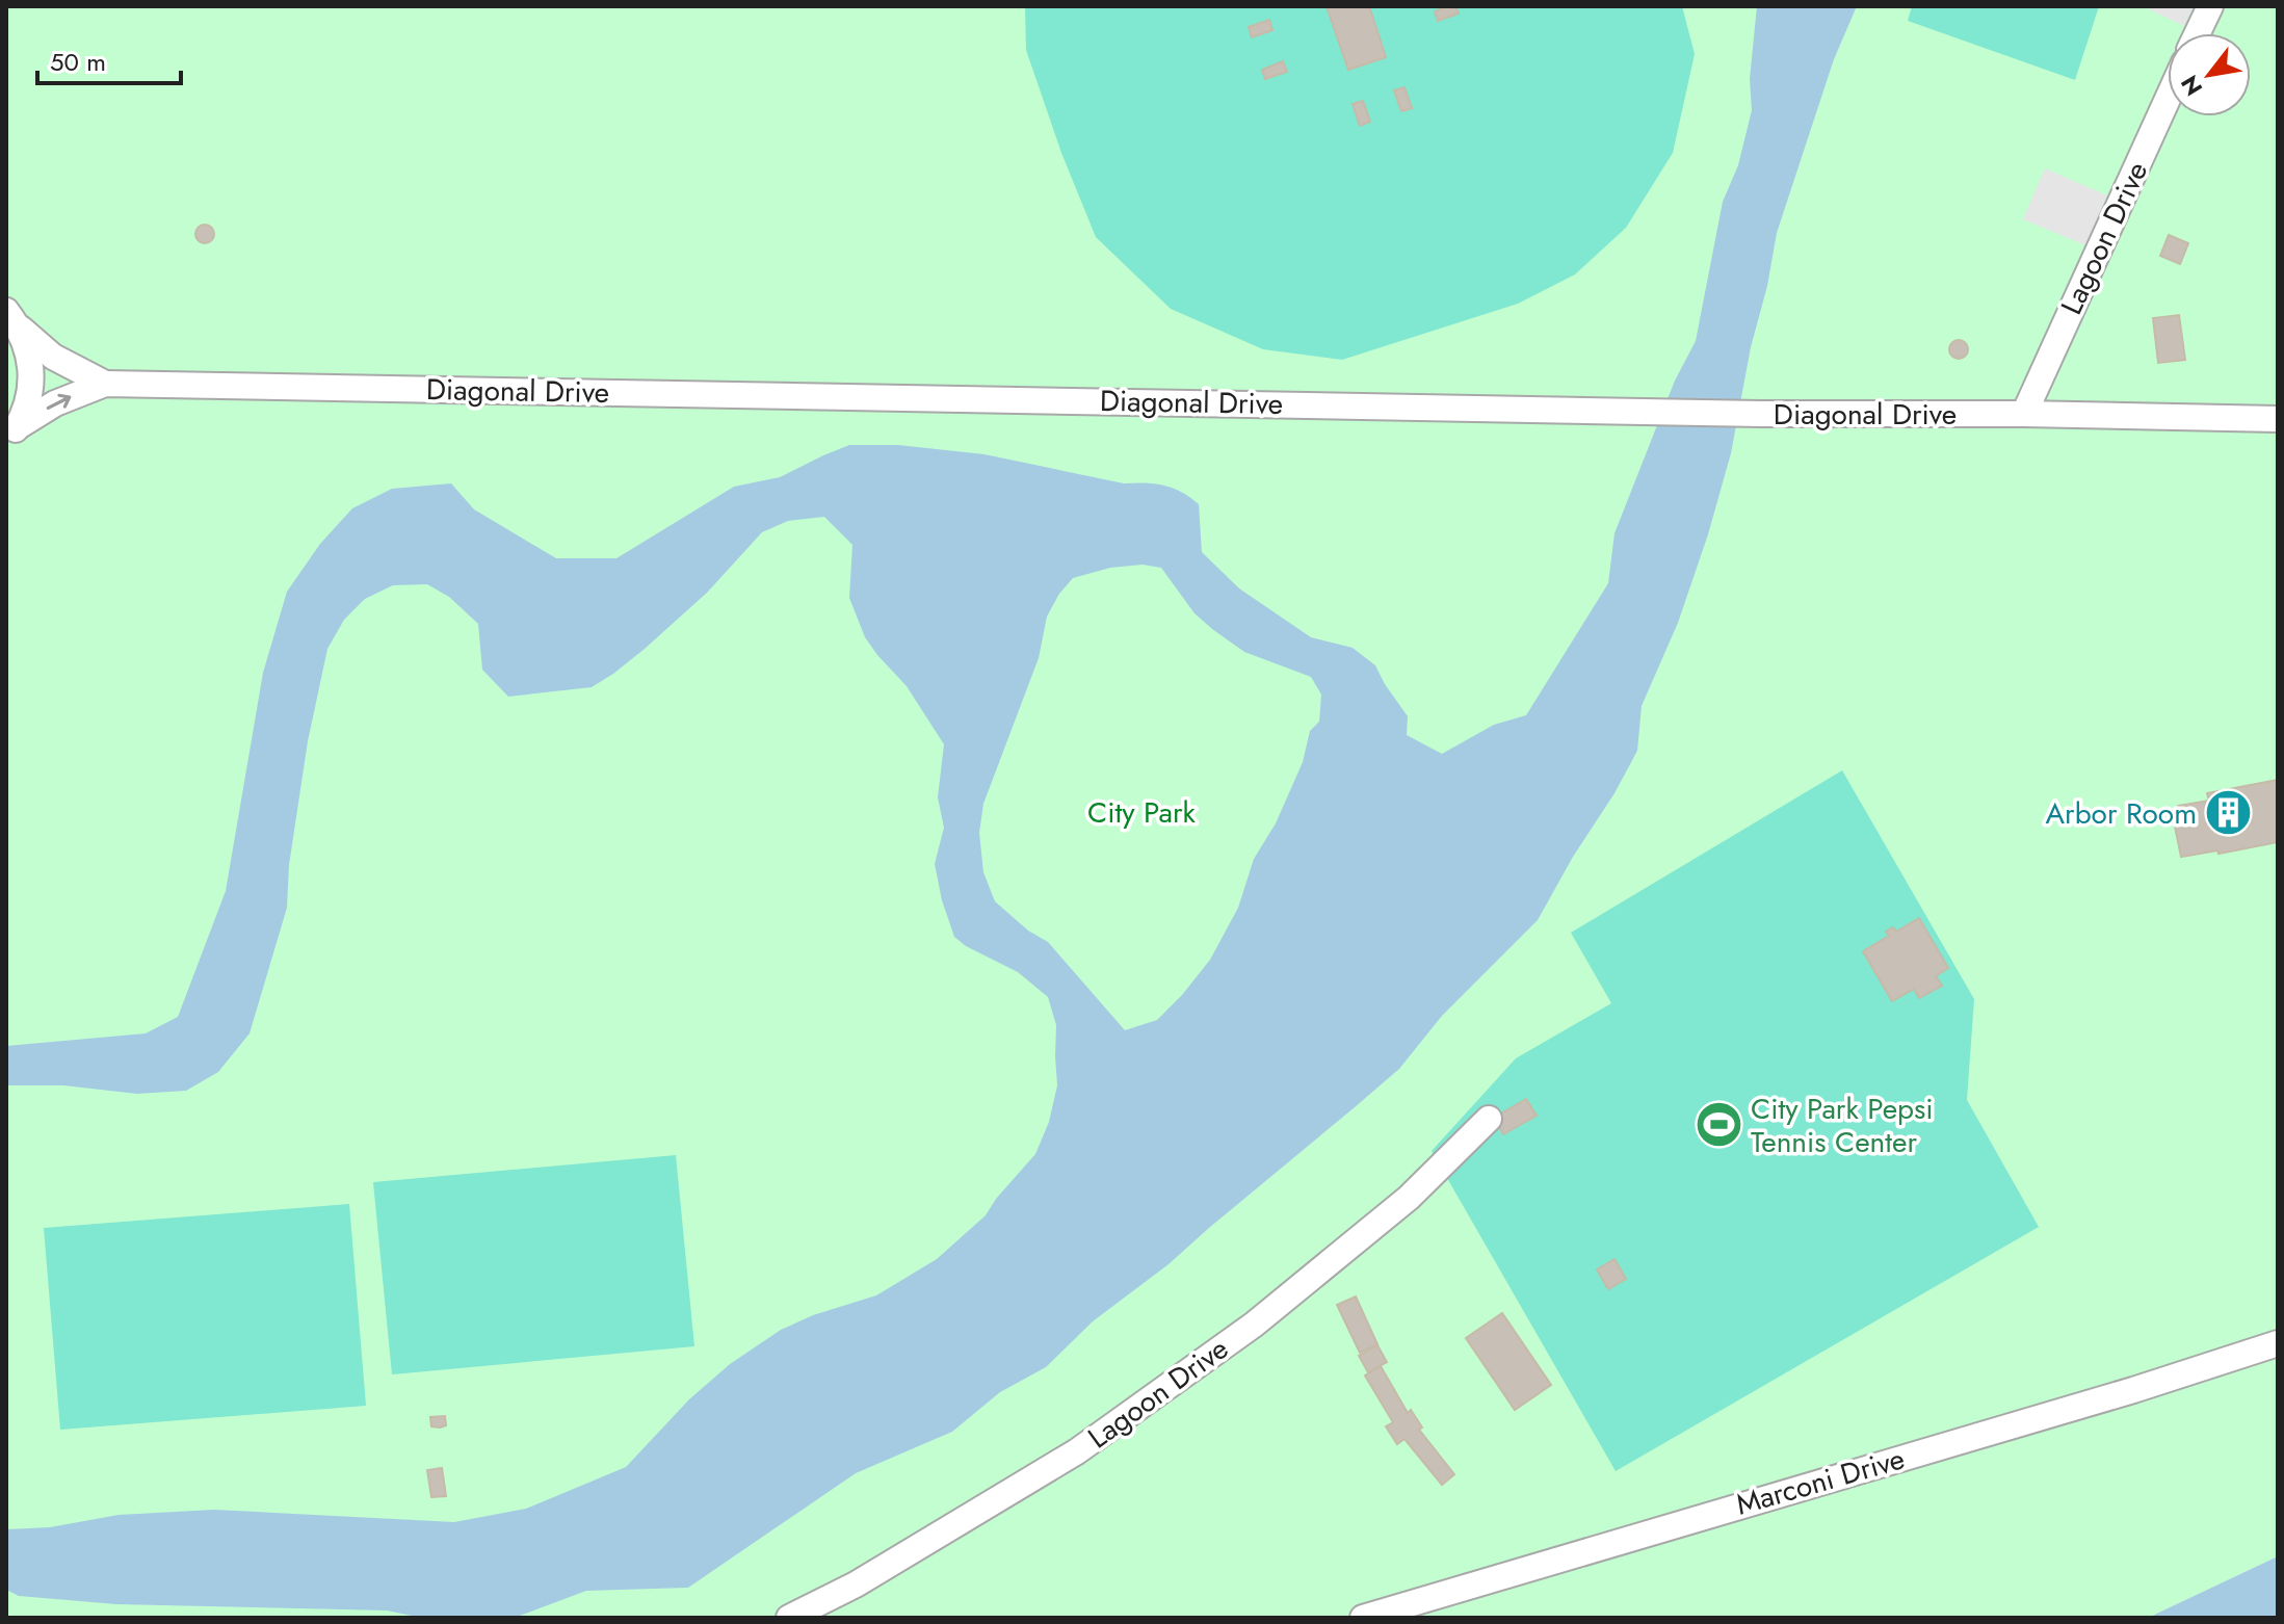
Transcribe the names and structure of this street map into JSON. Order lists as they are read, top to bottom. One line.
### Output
{"streets":{"street":["Lagoon Drive","Diagonal Drive","Marconi Drive"]},"crossings":[["Lagoon Drive","Diagonal Drive"]],"parks":["City Park"],"places":{"building":["Arbor Room"],"sports":["City Park Pepsi Tennis Center"]},"scale_bar":"50 m","north":"bottom left"}
